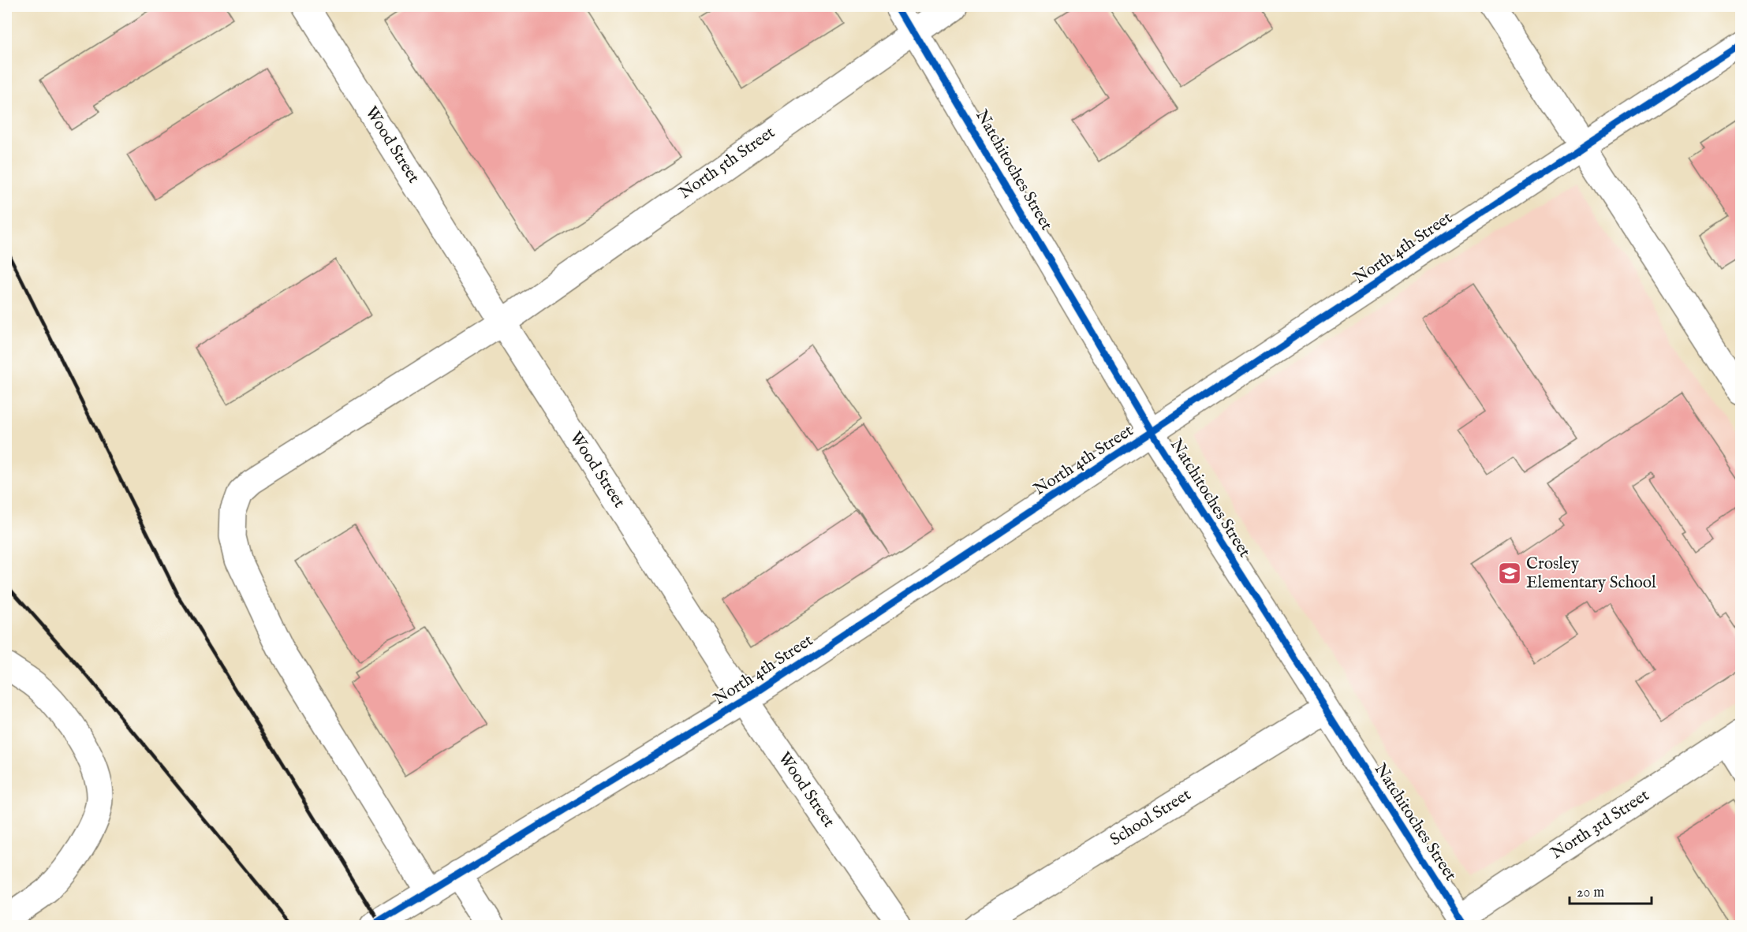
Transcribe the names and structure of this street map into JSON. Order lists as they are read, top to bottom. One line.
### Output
{"streets":{"street":["Wood Street","North 5th Street","Natchitoches Street","North 4th Street","School Street","North 3rd Street"]},"crossings":[["Wood Street","North 5th Street"],["Wood Street","North 4th Street"],["North 5th Street","Natchitoches Street"],["North 5th Street","North 4th Street"],["Natchitoches Street","North 4th Street"],["Natchitoches Street","School Street"],["Natchitoches Street","North 3rd Street"]],"places":{"school or university":["Crosley Elementary School"]},"scale_bar":"20 m"}
